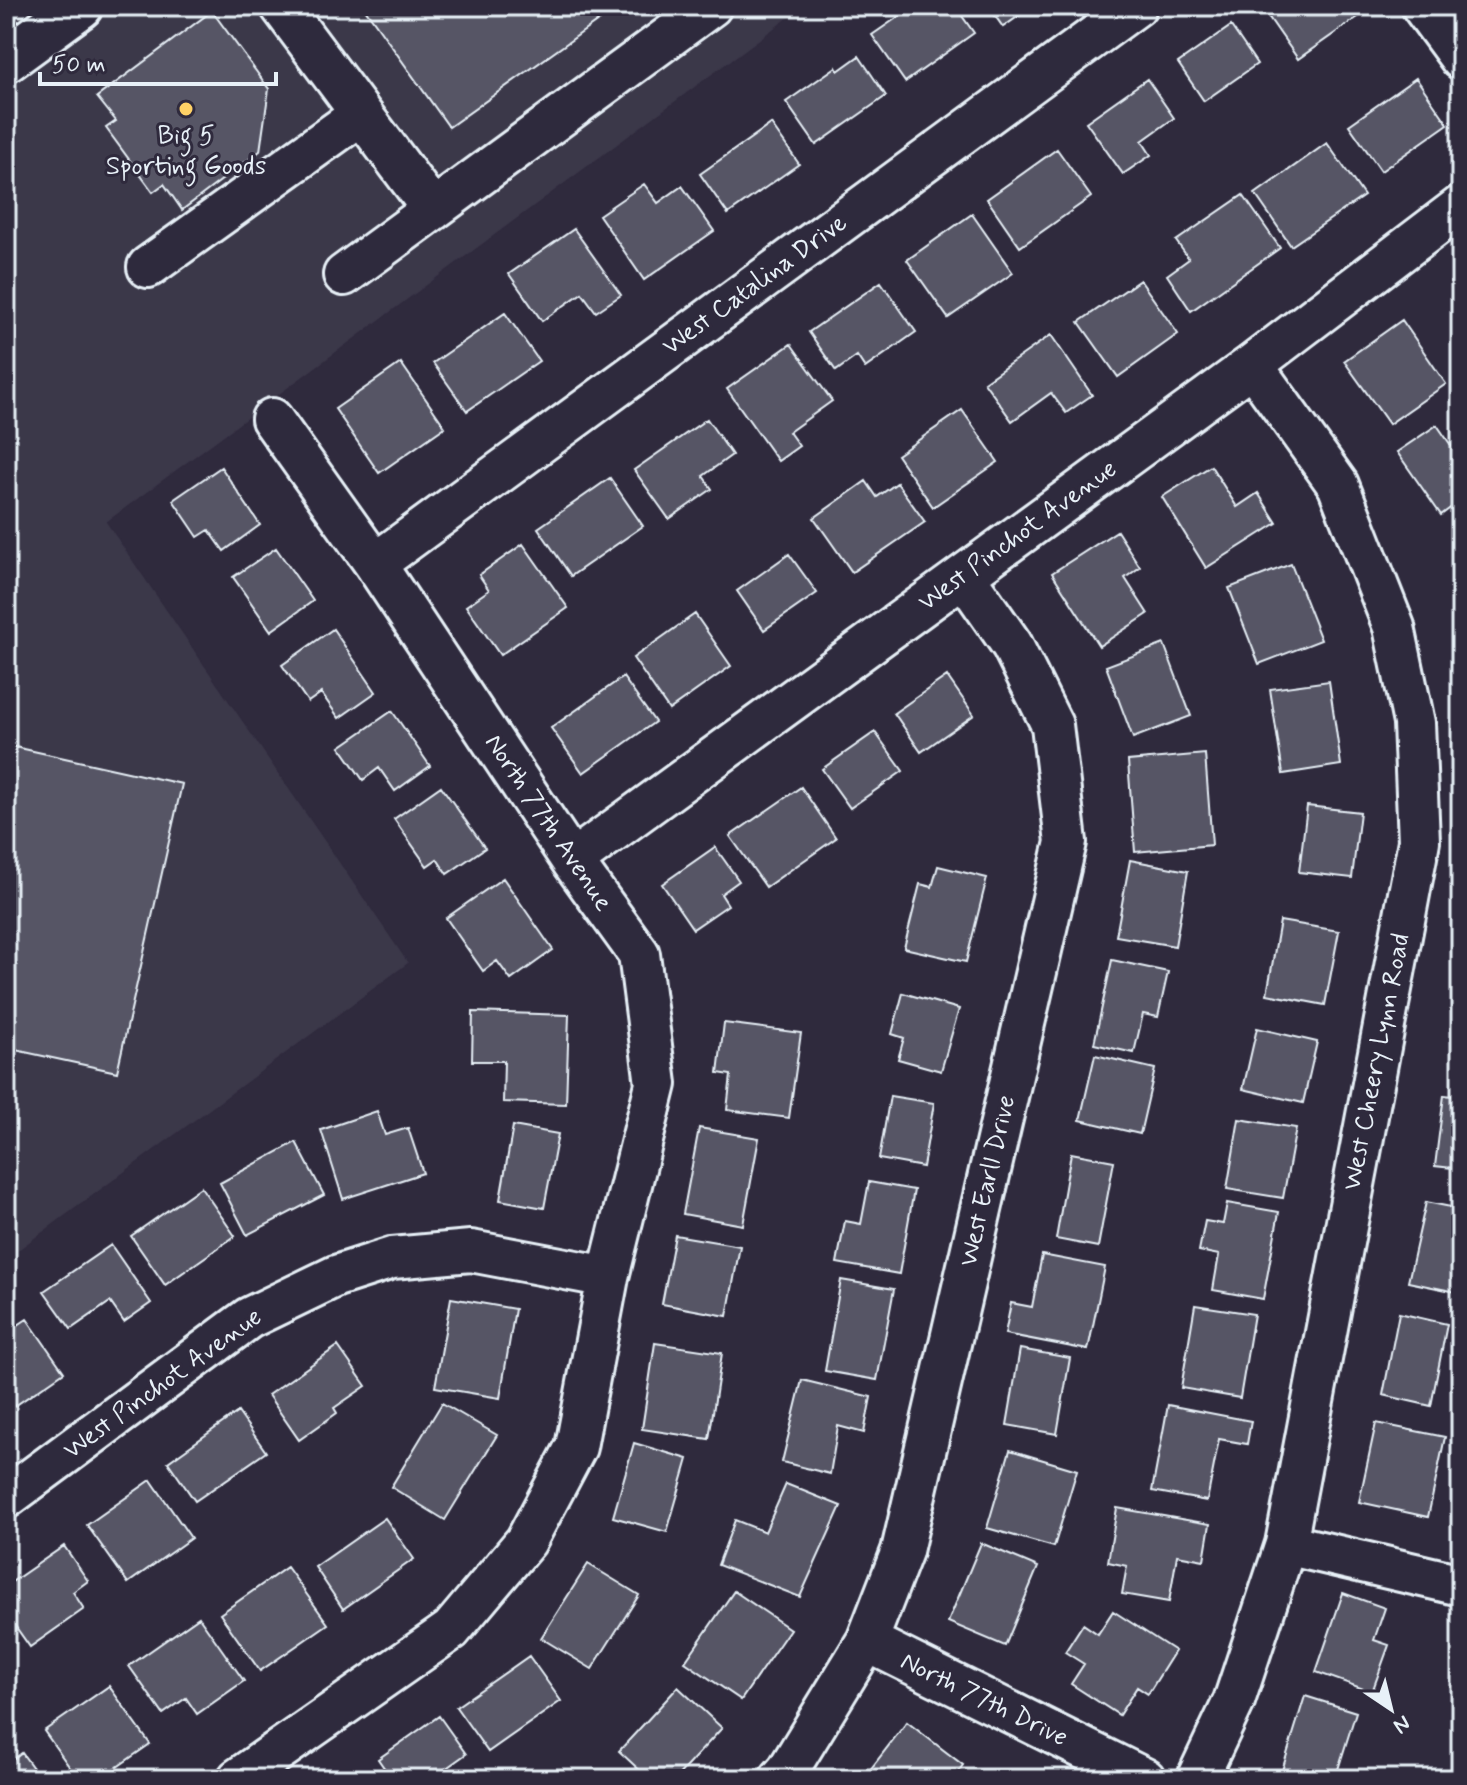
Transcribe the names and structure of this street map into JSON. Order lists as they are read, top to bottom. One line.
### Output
{"streets":{"street":["West Catalina Drive","West Pinchot Avenue","North 77th Avenue","West Cheery Lynn Road","West Earll Drive","North 77th Drive"]},"crossings":[["West Catalina Drive","North 77th Avenue"],["West Pinchot Avenue","North 77th Avenue"],["West Pinchot Avenue","West Cheery Lynn Road"],["West Pinchot Avenue","West Earll Drive"],["West Earll Drive","North 77th Drive"]],"places":["Big 5 Sporting Goods"],"scale_bar":"50 m","north":"bottom right"}
